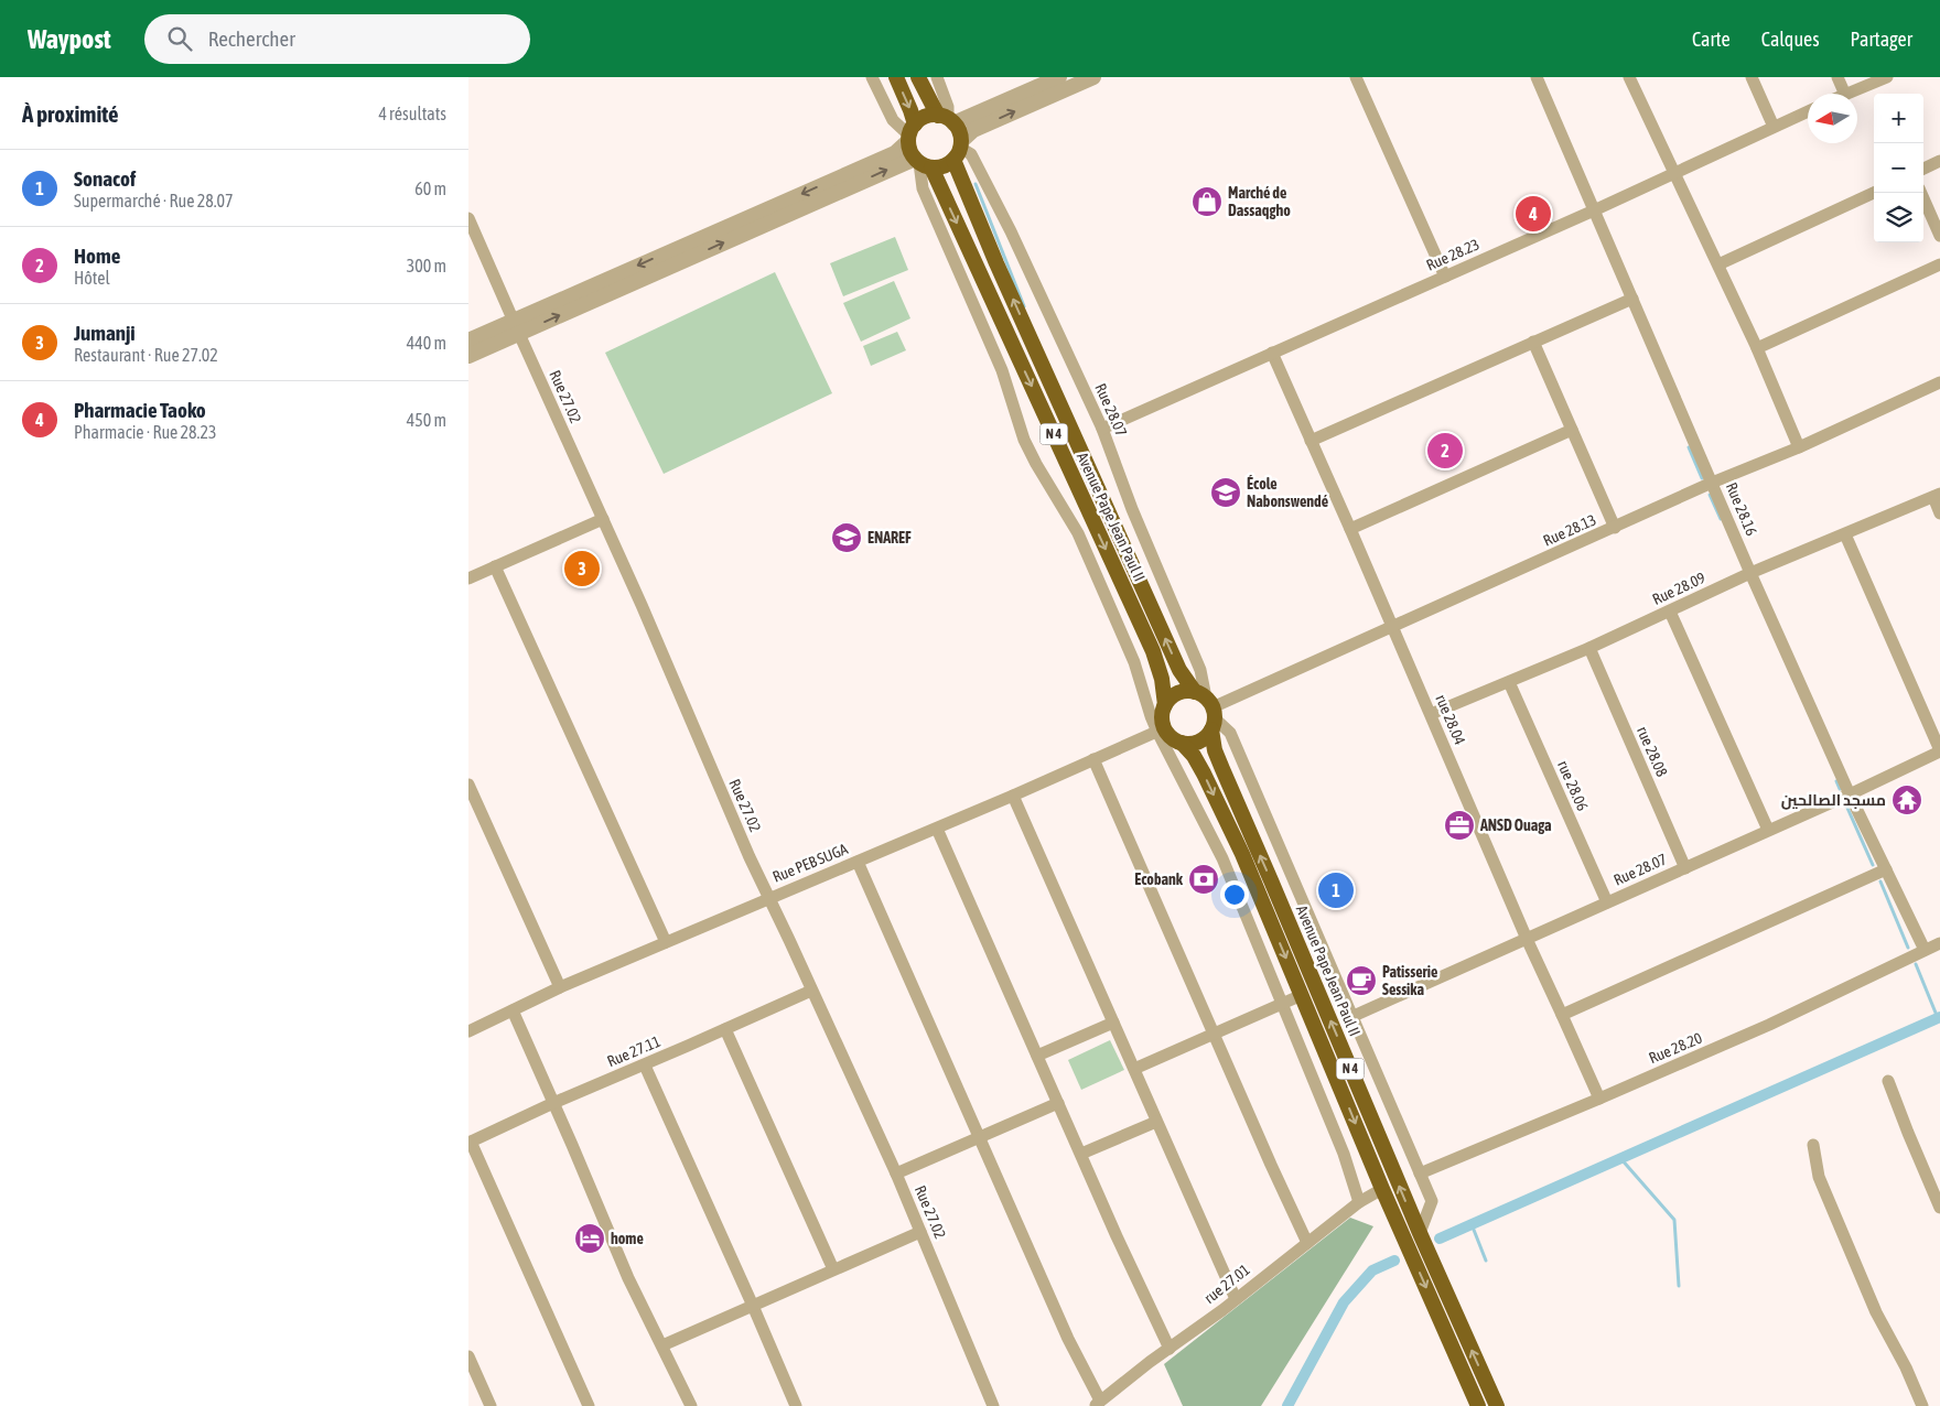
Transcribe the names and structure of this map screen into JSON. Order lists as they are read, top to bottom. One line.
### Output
{"streets":{"highway":["N 4","Avenue Pape Jean Paul II"],"street":["Rue 28.23","Rue 27.02","Rue 28.07","Rue 28.16","Rue 28.13","Rue 28.09","rue 28.04","rue 28.08","rue 28.06","Rue PEB SUGA","Rue 28.20","Rue 27.11","rue 27.01"]},"crossings":[["Rue 28.23","Rue 28.07"],["Rue 28.23","Rue 28.16"],["Rue 28.23","rue 28.04"],["Rue 27.02","Rue PEB SUGA"],["Rue 27.02","Rue 27.11"],["Rue 28.07","N 4"],["Rue 28.07","Rue 28.16"],["Rue 28.07","Avenue Pape Jean Paul II"],["Rue 28.07","Rue 28.13"],["Rue 28.07","rue 28.04"],["Rue 28.07","rue 28.08"],["Rue 28.07","rue 28.06"],["Rue 28.07","Rue PEB SUGA"],["N 4","Avenue Pape Jean Paul II"],["N 4","Rue 28.13"],["N 4","Rue PEB SUGA"],["N 4","rue 27.01"],["Rue 28.16","Rue 28.13"],["Rue 28.16","Rue 28.09"],["Rue 28.16","Rue 28.20"],["Avenue Pape Jean Paul II","Rue 28.13"],["Avenue Pape Jean Paul II","Rue PEB SUGA"],["Rue 28.13","rue 28.04"],["Rue 28.13","Rue PEB SUGA"],["Rue 28.09","rue 28.04"],["Rue 28.09","rue 28.08"],["Rue 28.09","rue 28.06"],["rue 28.04","Rue 28.20"]],"places":{"shop":["Marché de Dassaqgho"],"school or university":["École Nabonswendé","ENAREF"],"temple":["مسجد الصالحين"],"office":["ANSD Ouaga"],"bank":["Ecobank"],"cafe":["Patisserie Sessika"],"hotel":["home"]},"north":"left","page":{"header":"Waypost","search":"Rechercher","nav":["Carte","Calques","Partager"],"heading":["À proximité","4 résultats"],"map_buttons":["+","−"],"list":[{"mark":"1","name":"Sonacof","note":"Supermarché · Rue 28.07","value":"60 m"},{"mark":"2","name":"Home","note":"Hôtel","value":"300 m"},{"mark":"3","name":"Jumanji","note":"Restaurant · Rue 27.02","value":"440 m"},{"mark":"4","name":"Pharmacie Taoko","note":"Pharmacie · Rue 28.23","value":"450 m"}],"pins":["4","2","3","1"]}}
